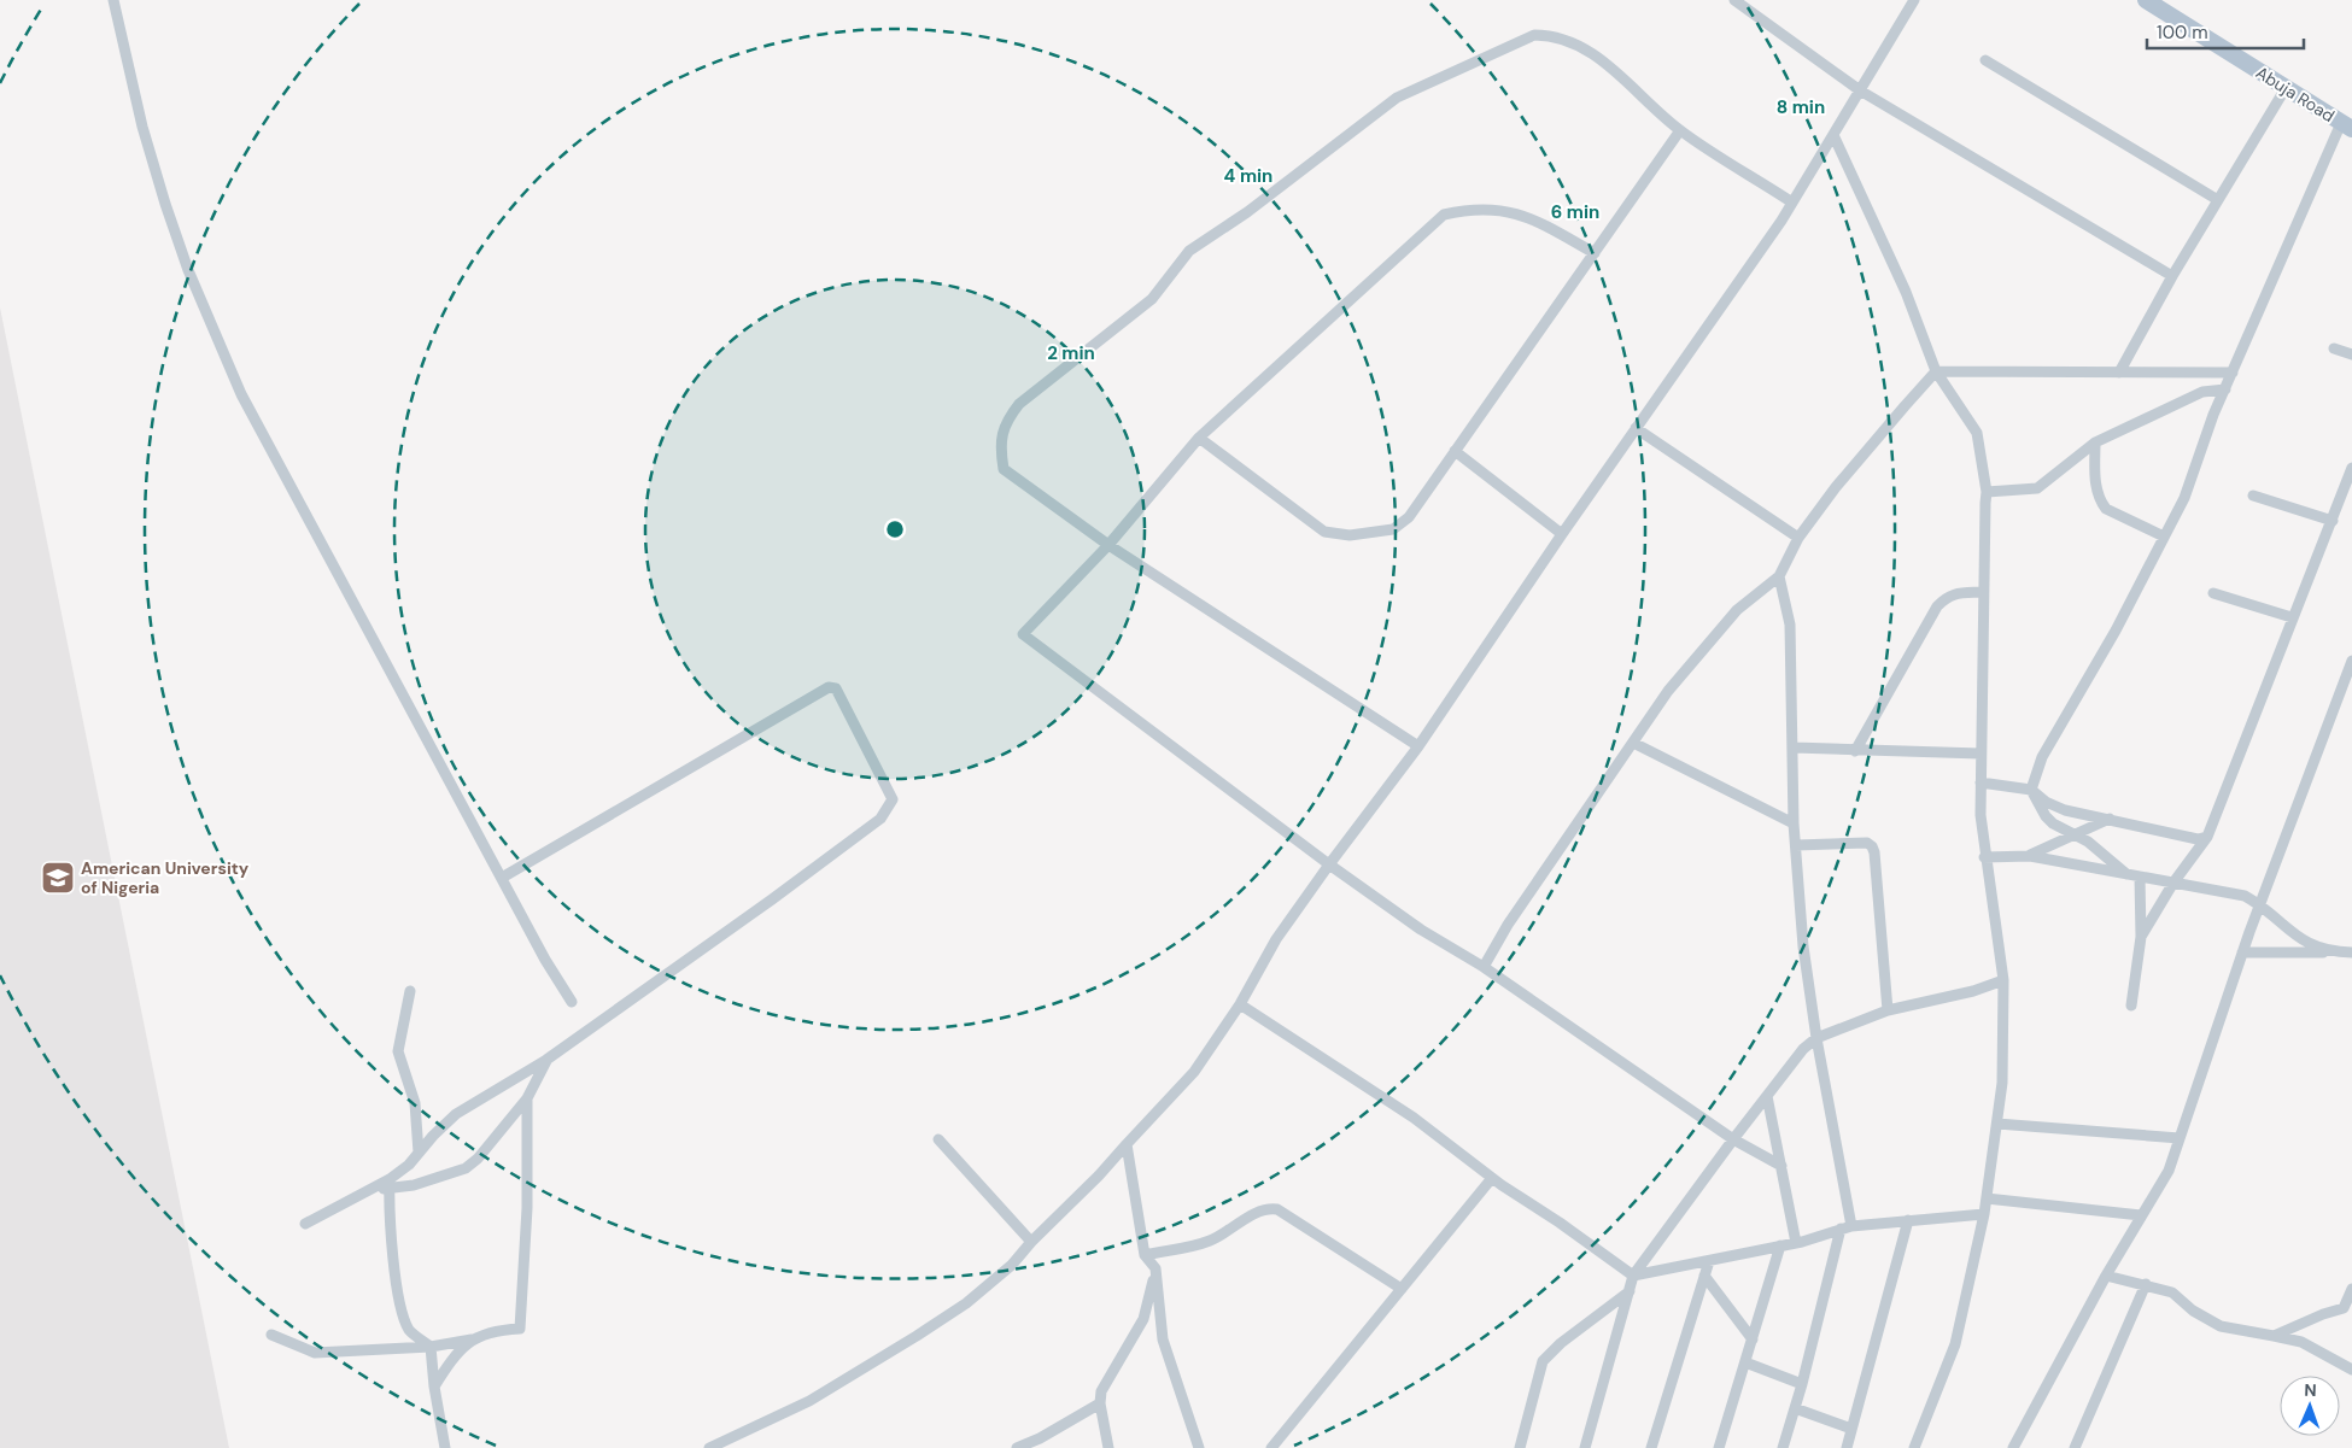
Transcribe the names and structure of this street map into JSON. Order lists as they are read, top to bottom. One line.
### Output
{"streets":{"main road":["Abuja Road"]},"places":{"school or university":["American University of Nigeria"]},"scale_bar":"100 m","north":"top","rings":["8 min","4 min","6 min","2 min"]}
